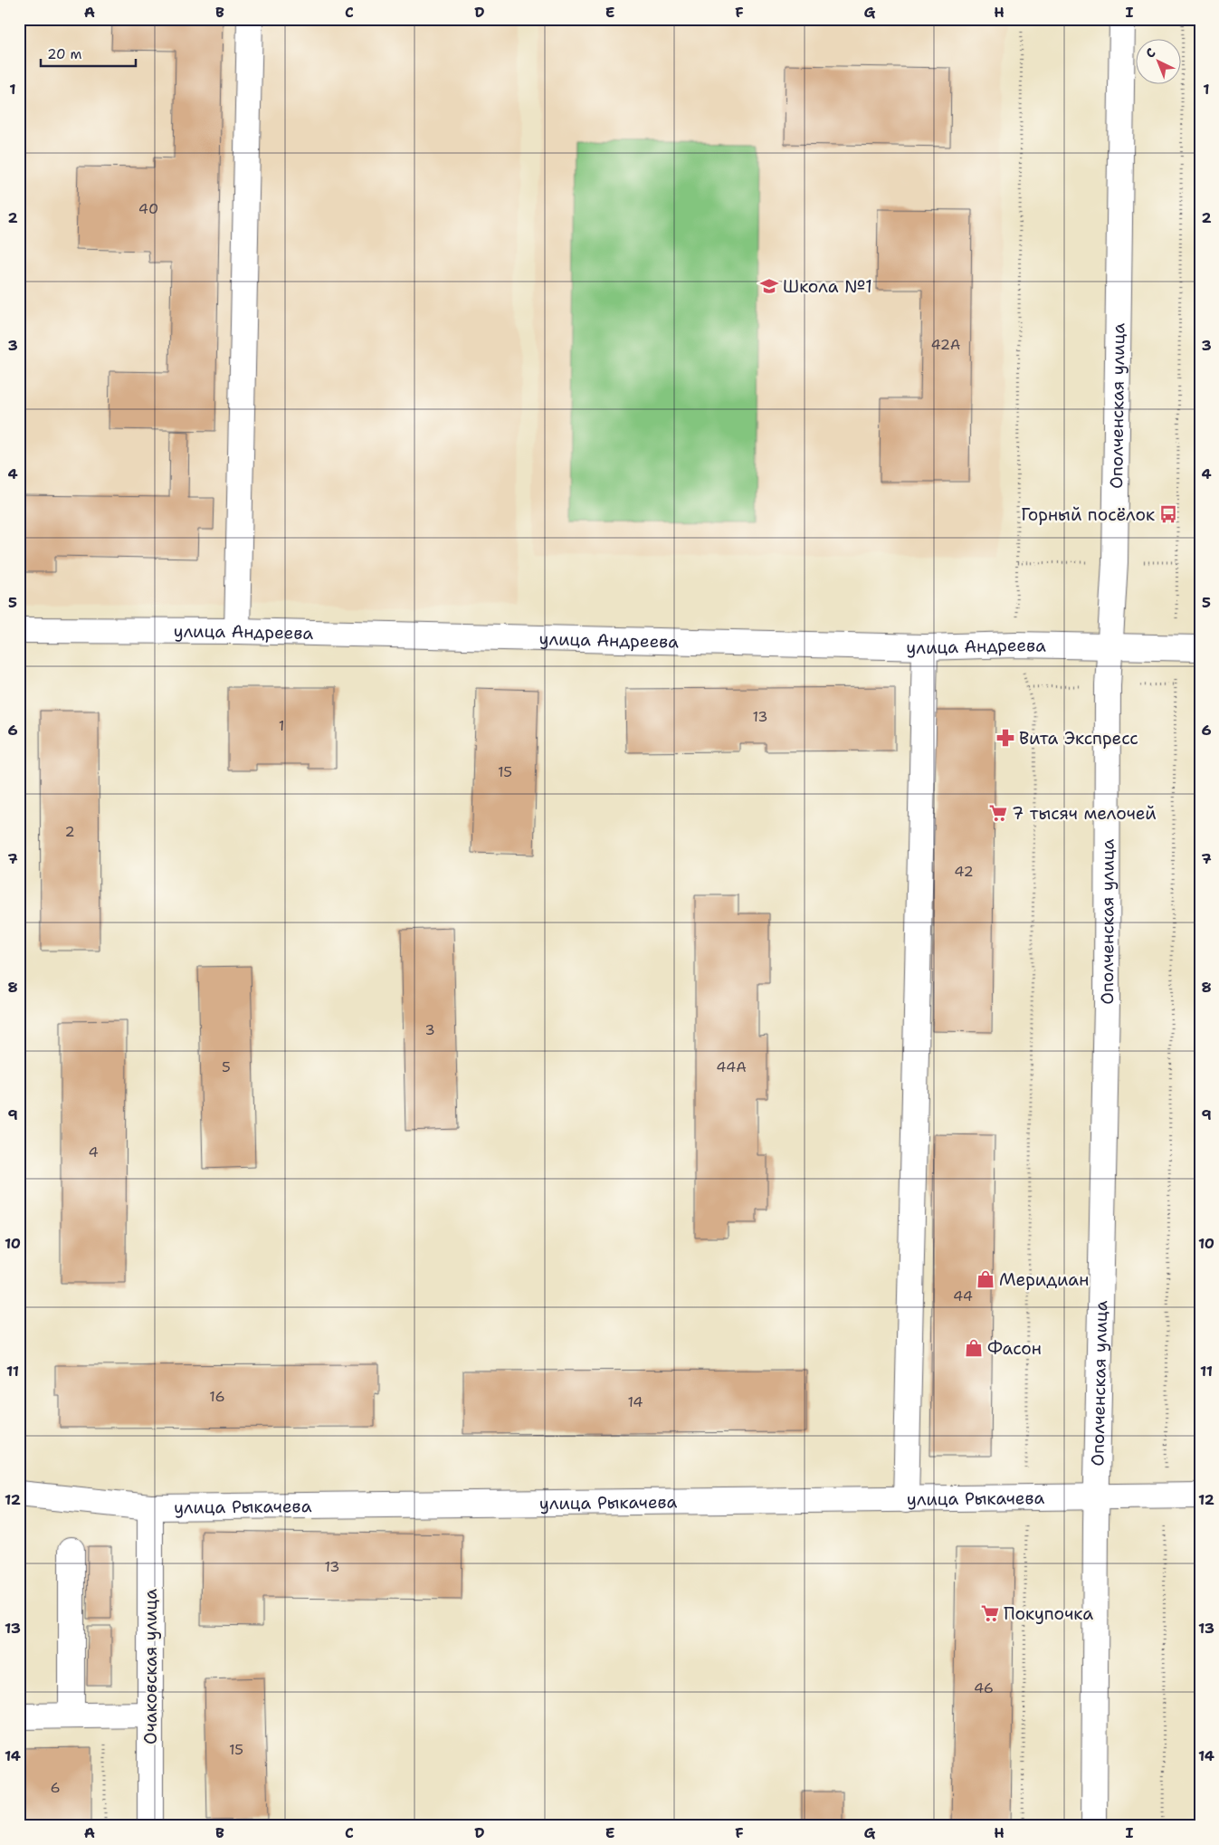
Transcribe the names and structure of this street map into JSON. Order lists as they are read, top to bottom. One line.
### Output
{"streets":{"main road":["Ополченская улица","улица Андреева","улица Рыкачева","Очаковская улица"]},"crossings":[["Ополченская улица","улица Андреева"],["Ополченская улица","улица Рыкачева"],["улица Рыкачева","Очаковская улица"]],"places":{"school or university":["Школа №1"],"bus stop":["Горный посёлок"],"pharmacy":["Вита Экспресс"],"supermarket":["7 тысяч мелочей","Покупочка"],"shop":["Меридиан","Фасон"]},"house_numbers":["40","42А","13","1","15","2","42","3","5","44А","4","44","16","14","13","46","15","6"],"scale_bar":"20 m","north":"top left","grid":{"columns":["A","B","C","D","E","F","G","H","I"],"rows":["1","2","3","4","5","6","7","8","9","10","11","12","13","14"]}}
